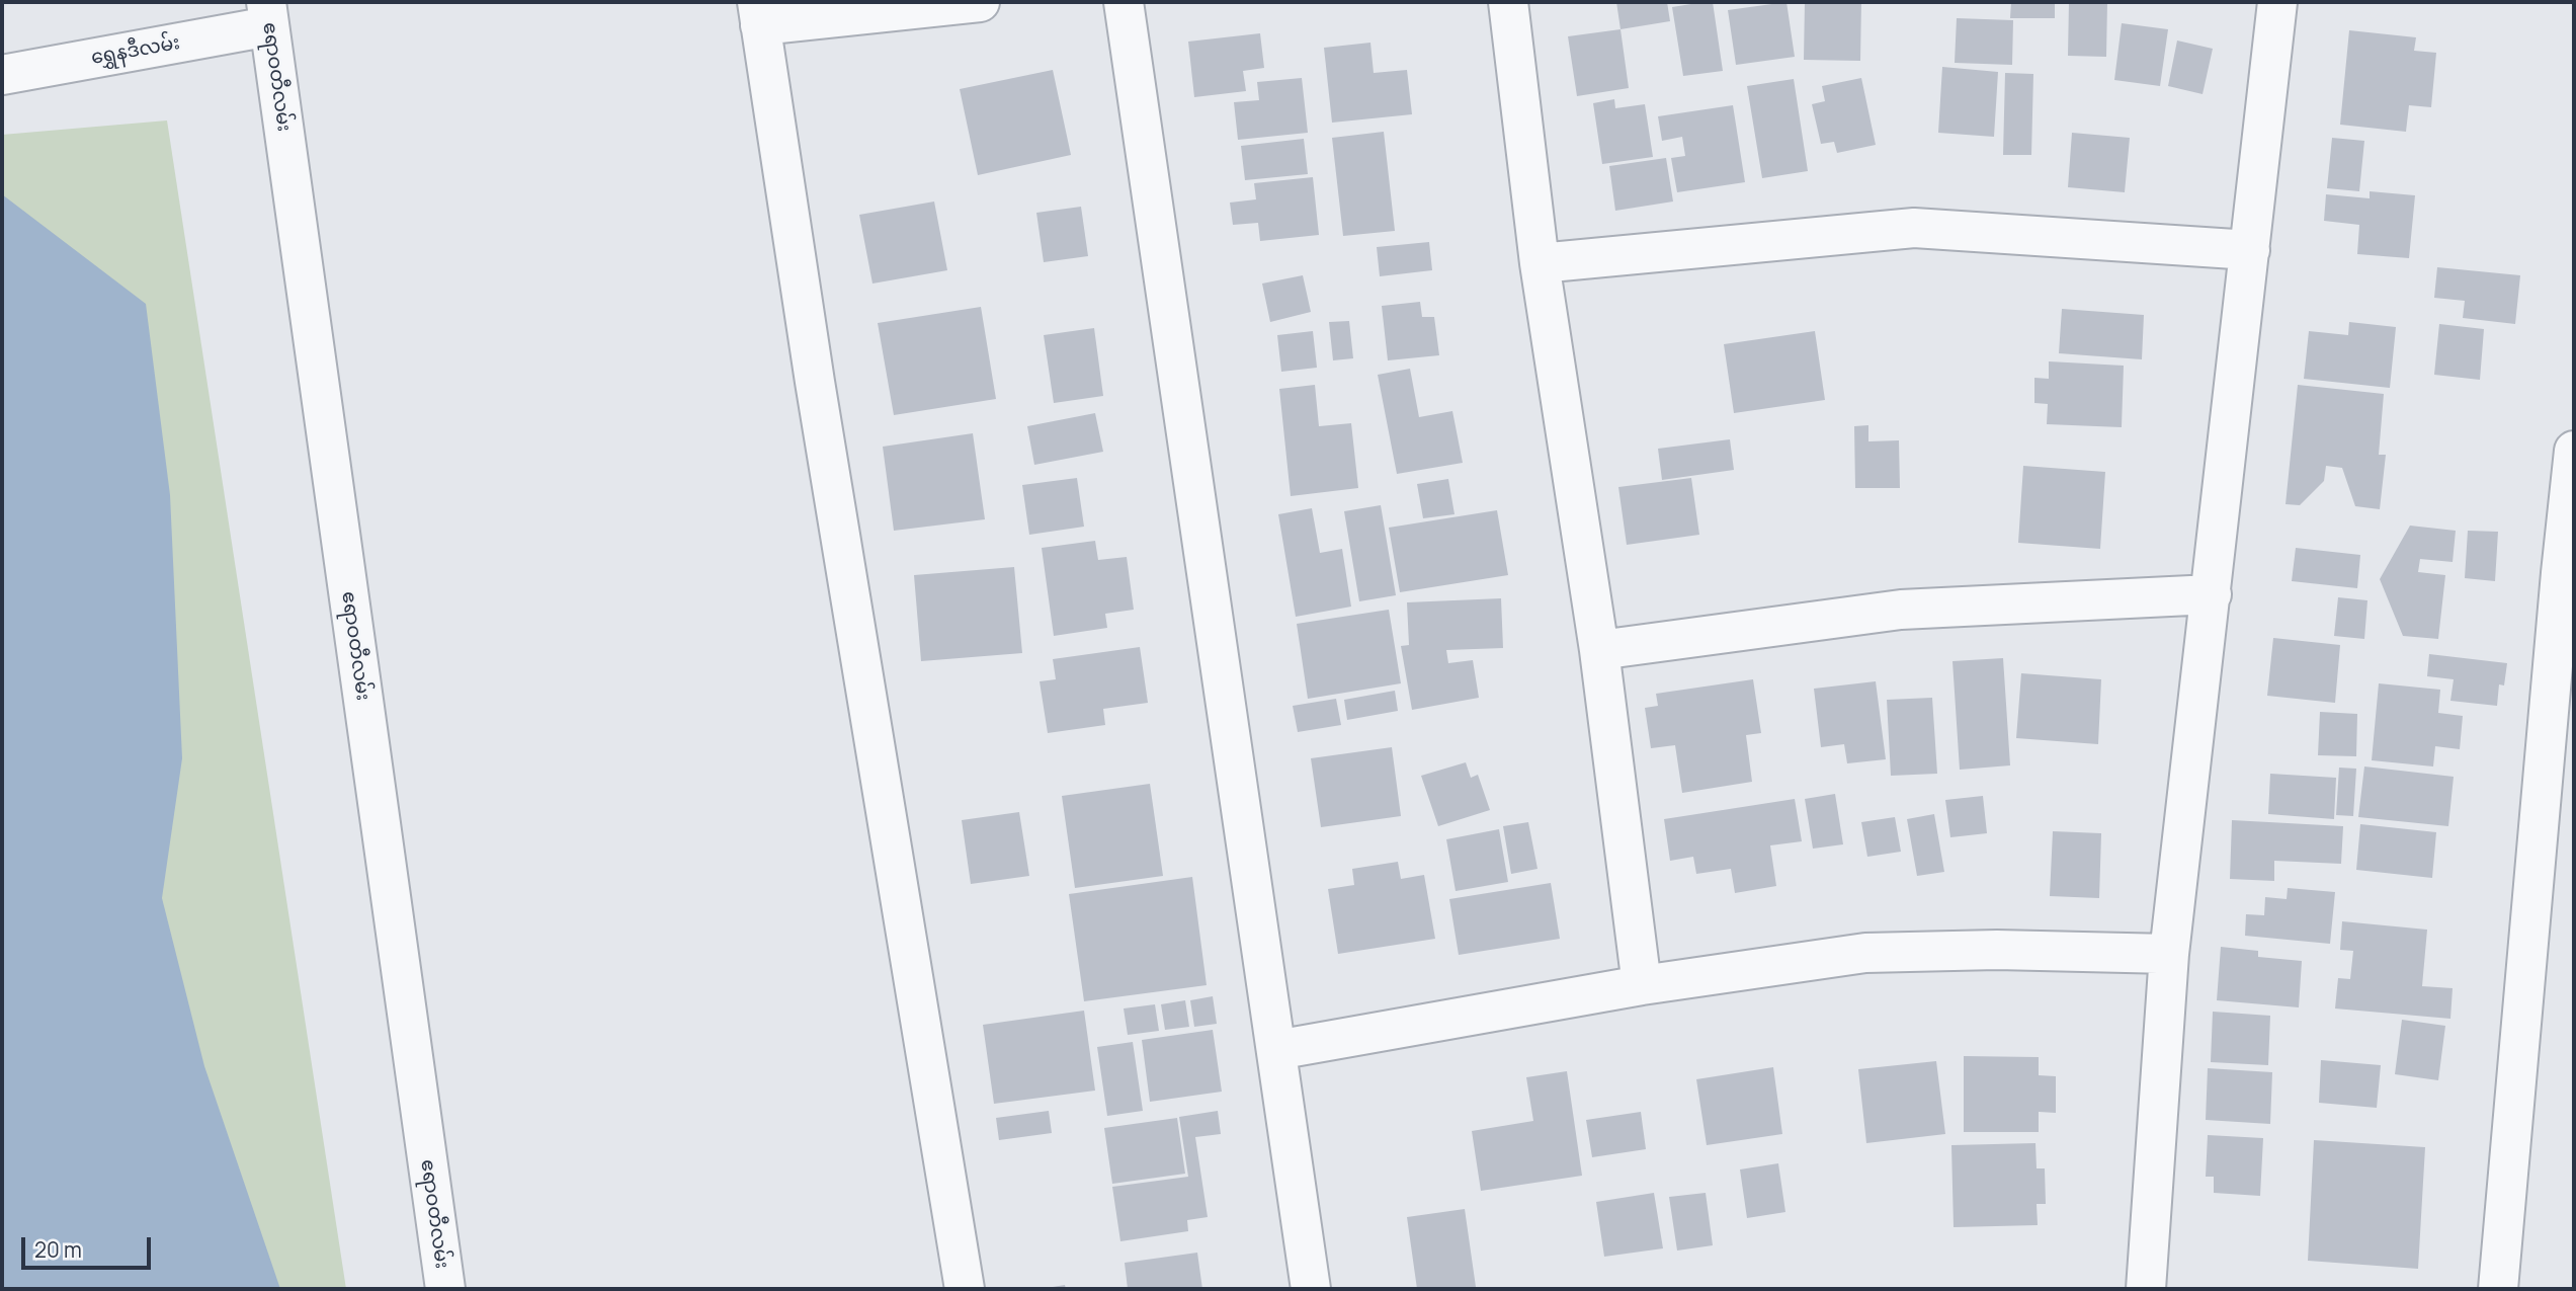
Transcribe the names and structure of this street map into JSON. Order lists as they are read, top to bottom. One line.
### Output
{"streets":{"street":["ရွှေနဒီလမ်း","ဧရာဝတီလမ်း"]},"crossings":[["ရွှေနဒီလမ်း","ဧရာဝတီလမ်း"]],"scale_bar":"20 m"}
